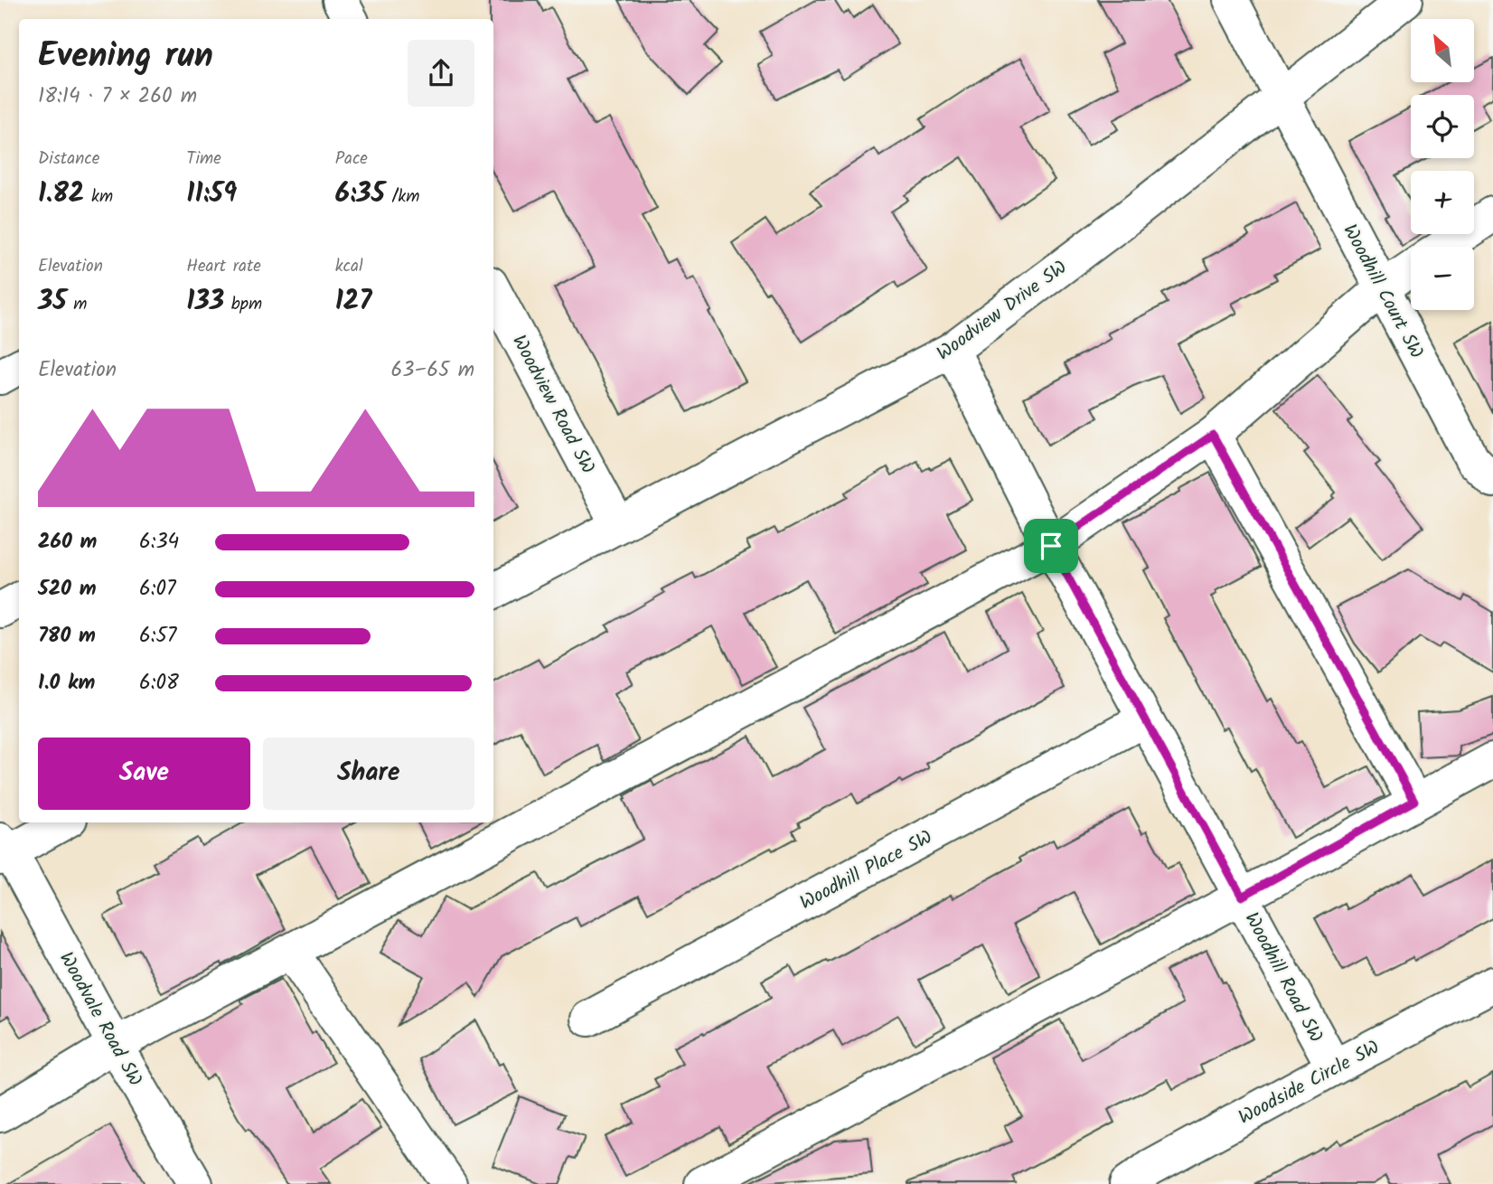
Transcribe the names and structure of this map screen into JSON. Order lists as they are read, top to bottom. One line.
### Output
{"streets":{"street":["Woodhill Court SW","Woodview Drive SW","Woodview Road SW","Woodhill Place SW","Woodhill Road SW","Woodvale Road SW","Woodside Circle SW"]},"crossings":[["Woodhill Court SW","Woodview Drive SW"],["Woodview Drive SW","Woodview Road SW"],["Woodview Drive SW","Woodhill Road SW"],["Woodhill Place SW","Woodhill Road SW"],["Woodhill Road SW","Woodside Circle SW"]],"north":"top left","page":{"map_buttons":["+","−"],"heading":["Evening run","18:14 · 7 × 260 m"],"stats":[["Distance","1.82 km"],["Time","11:59"],["Pace","6:35 /km"],["Elevation","35 m"],["Heart rate","133 bpm"],["kcal","127"]],"chart":["Elevation","63–65 m"],"list":[{"name":"260 m","note":"6:34"},{"name":"520 m","note":"6:07"},{"name":"780 m","note":"6:57"},{"name":"1.0 km","note":"6:08"}],"buttons":["Save","Share"]}}
